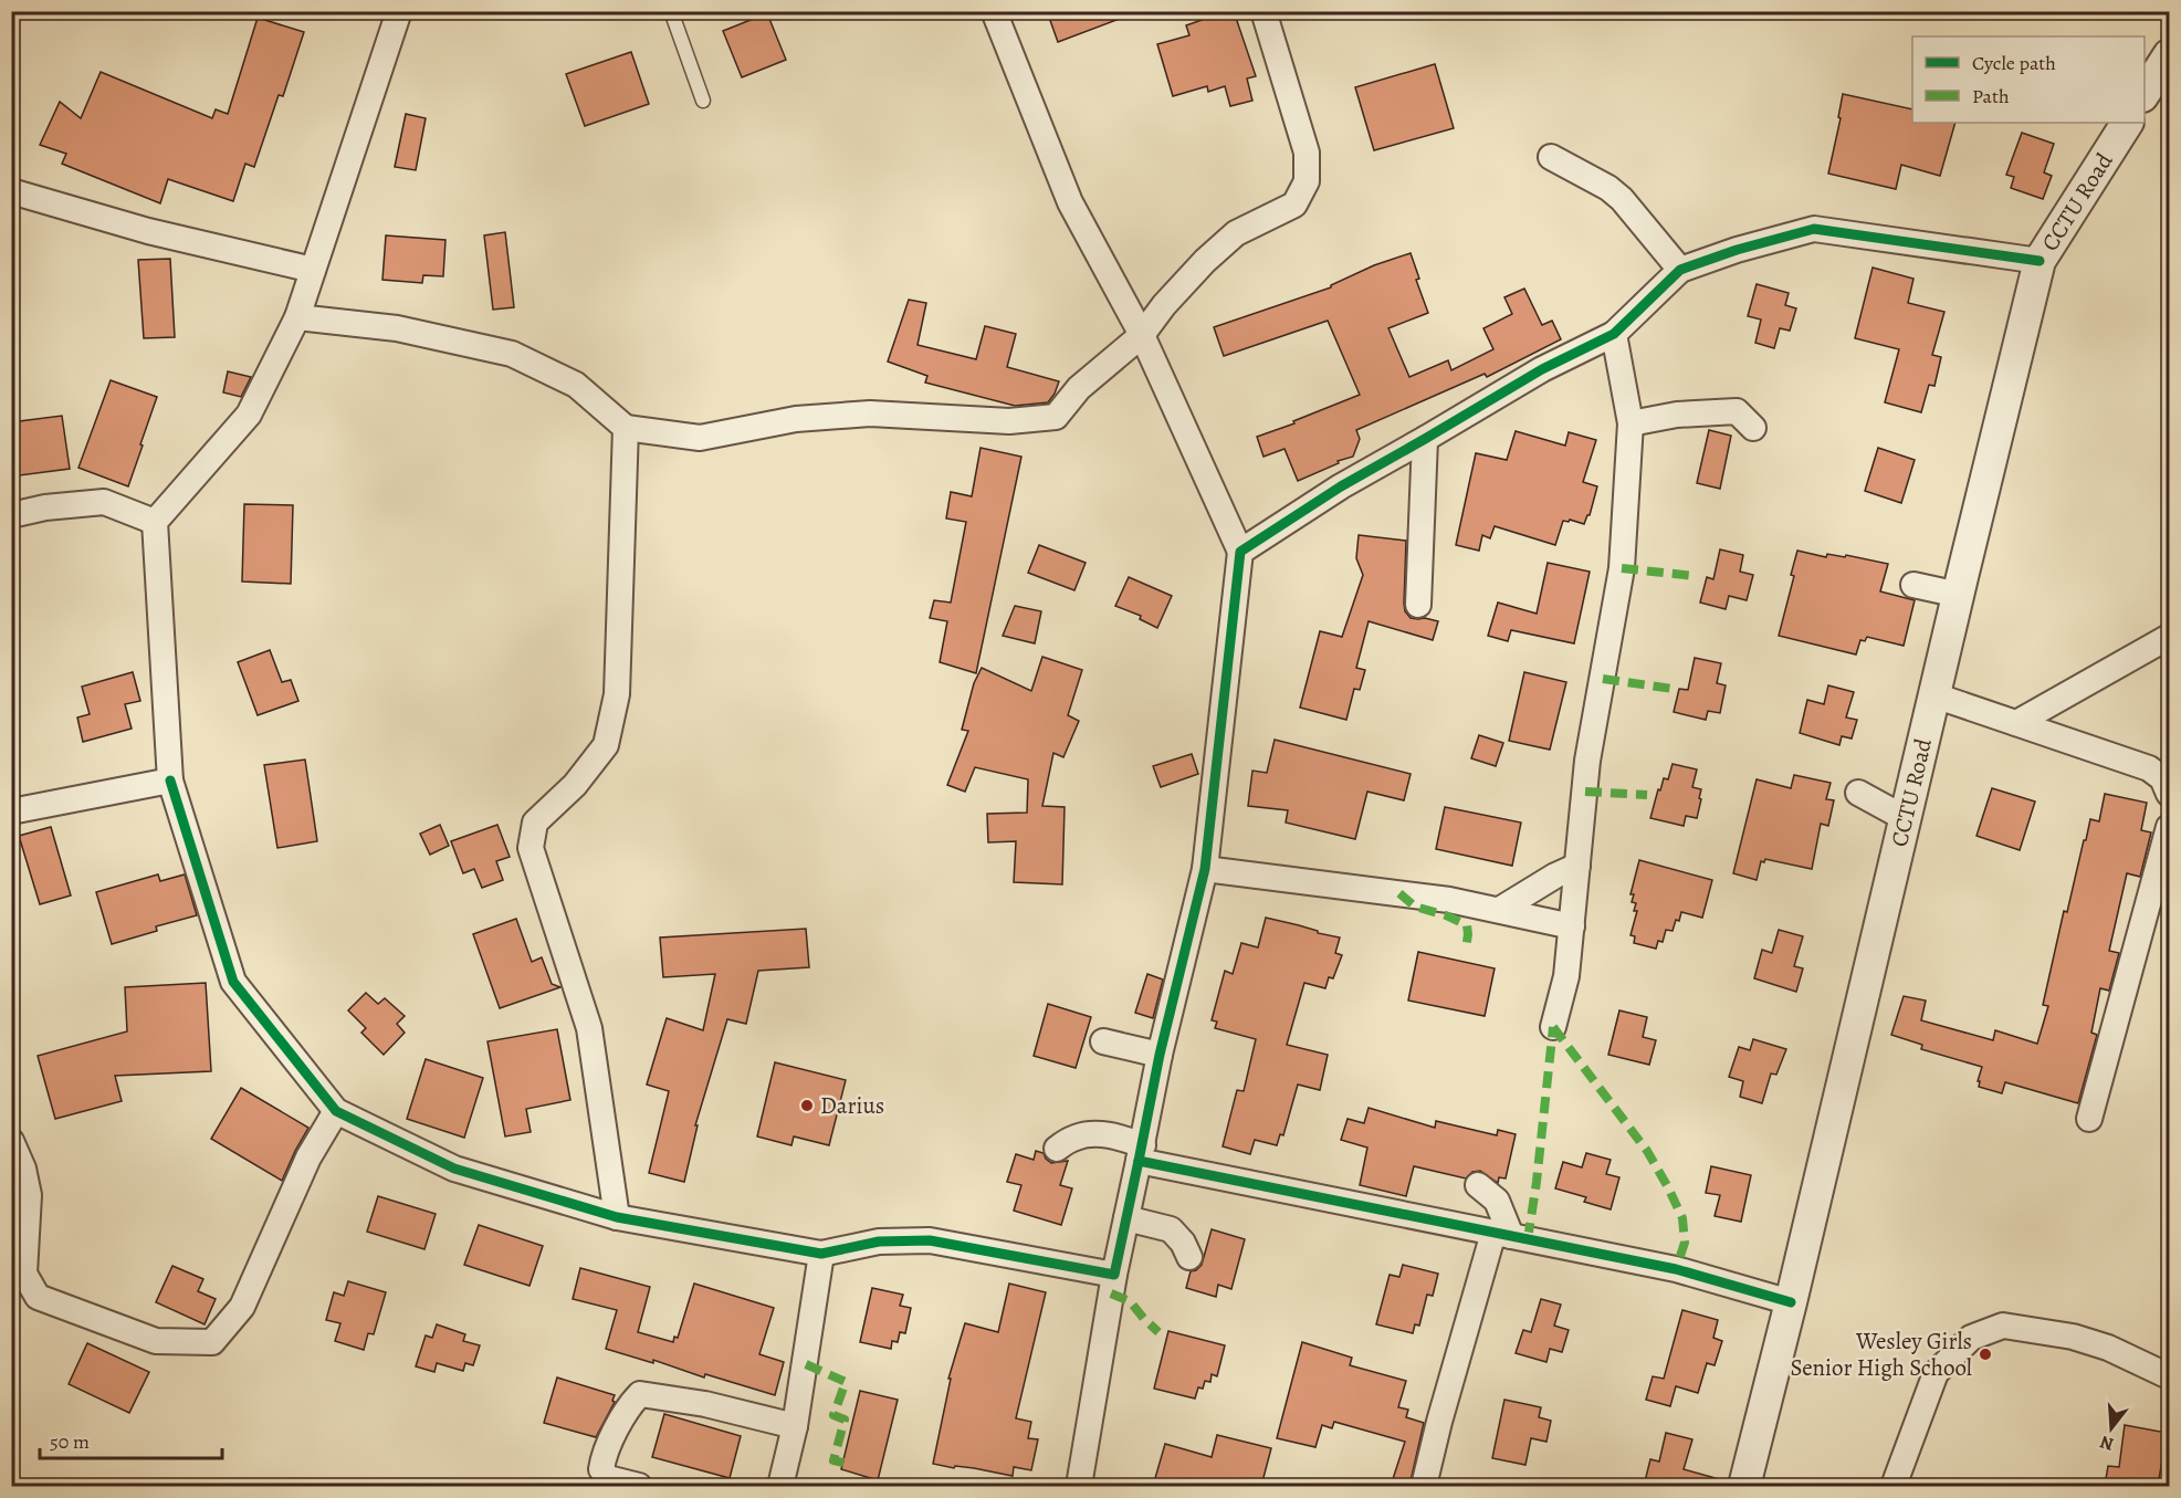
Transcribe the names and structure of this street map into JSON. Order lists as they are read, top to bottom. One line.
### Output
{"streets":{"street":["CCTU Road"]},"places":["Darius","Wesley Girls Senior High School"],"legend":["Cycle path","Path"],"scale_bar":"50 m","north":"bottom"}
